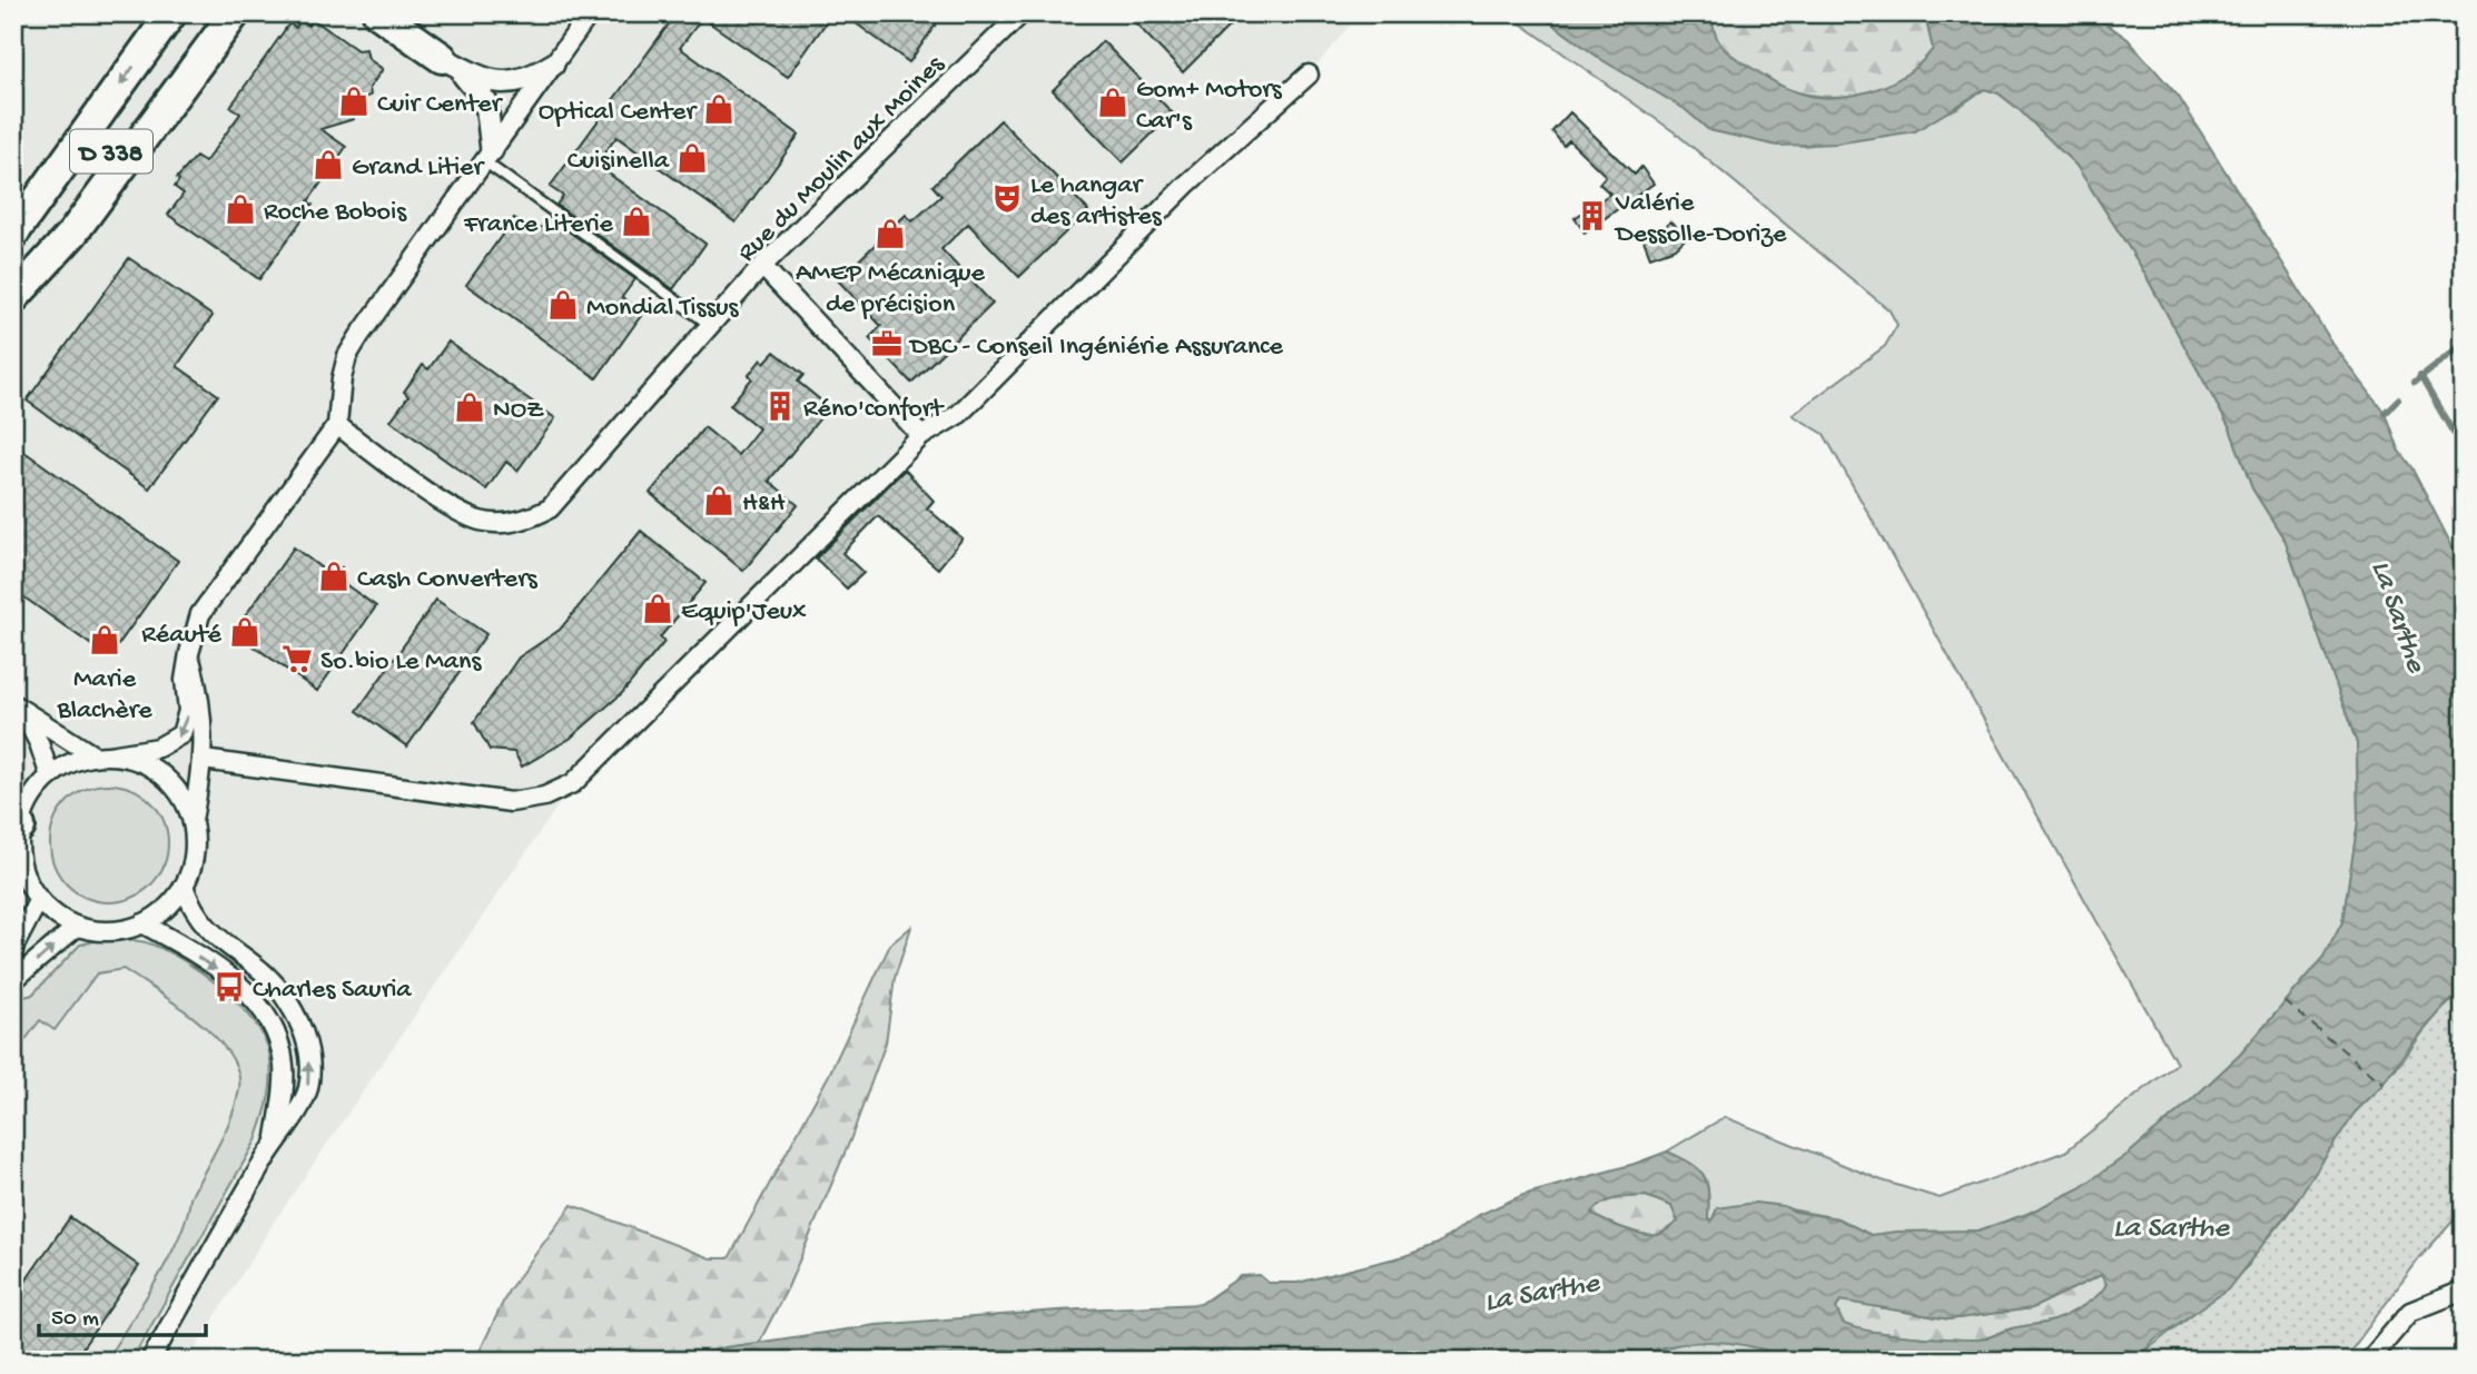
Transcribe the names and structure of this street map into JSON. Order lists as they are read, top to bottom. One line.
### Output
{"streets":{"highway":["D 338"],"street":["Rue du Moulin aux Moines"]},"water":["La Sarthe"],"places":{"shop":["Cuir Center","Gom+ Motors Car's","Optical Center","Cuisinella","Grand Litier","Roche Bobois","France Literie","AMEP Mécanique de précision","Mondial Tissus","NOZ","H&H","Cash Converters","Equip'Jeux","Réauté","Marie Blachère"],"theatre":["Le hangar des artistes"],"building":["Valérie Dessolle-Dorize","Réno'confort"],"office":["DBC - Conseil Ingéniérie Assurance"],"supermarket":["So.bio Le Mans"],"bus stop":["Charles Sauria"]},"scale_bar":"50 m"}
